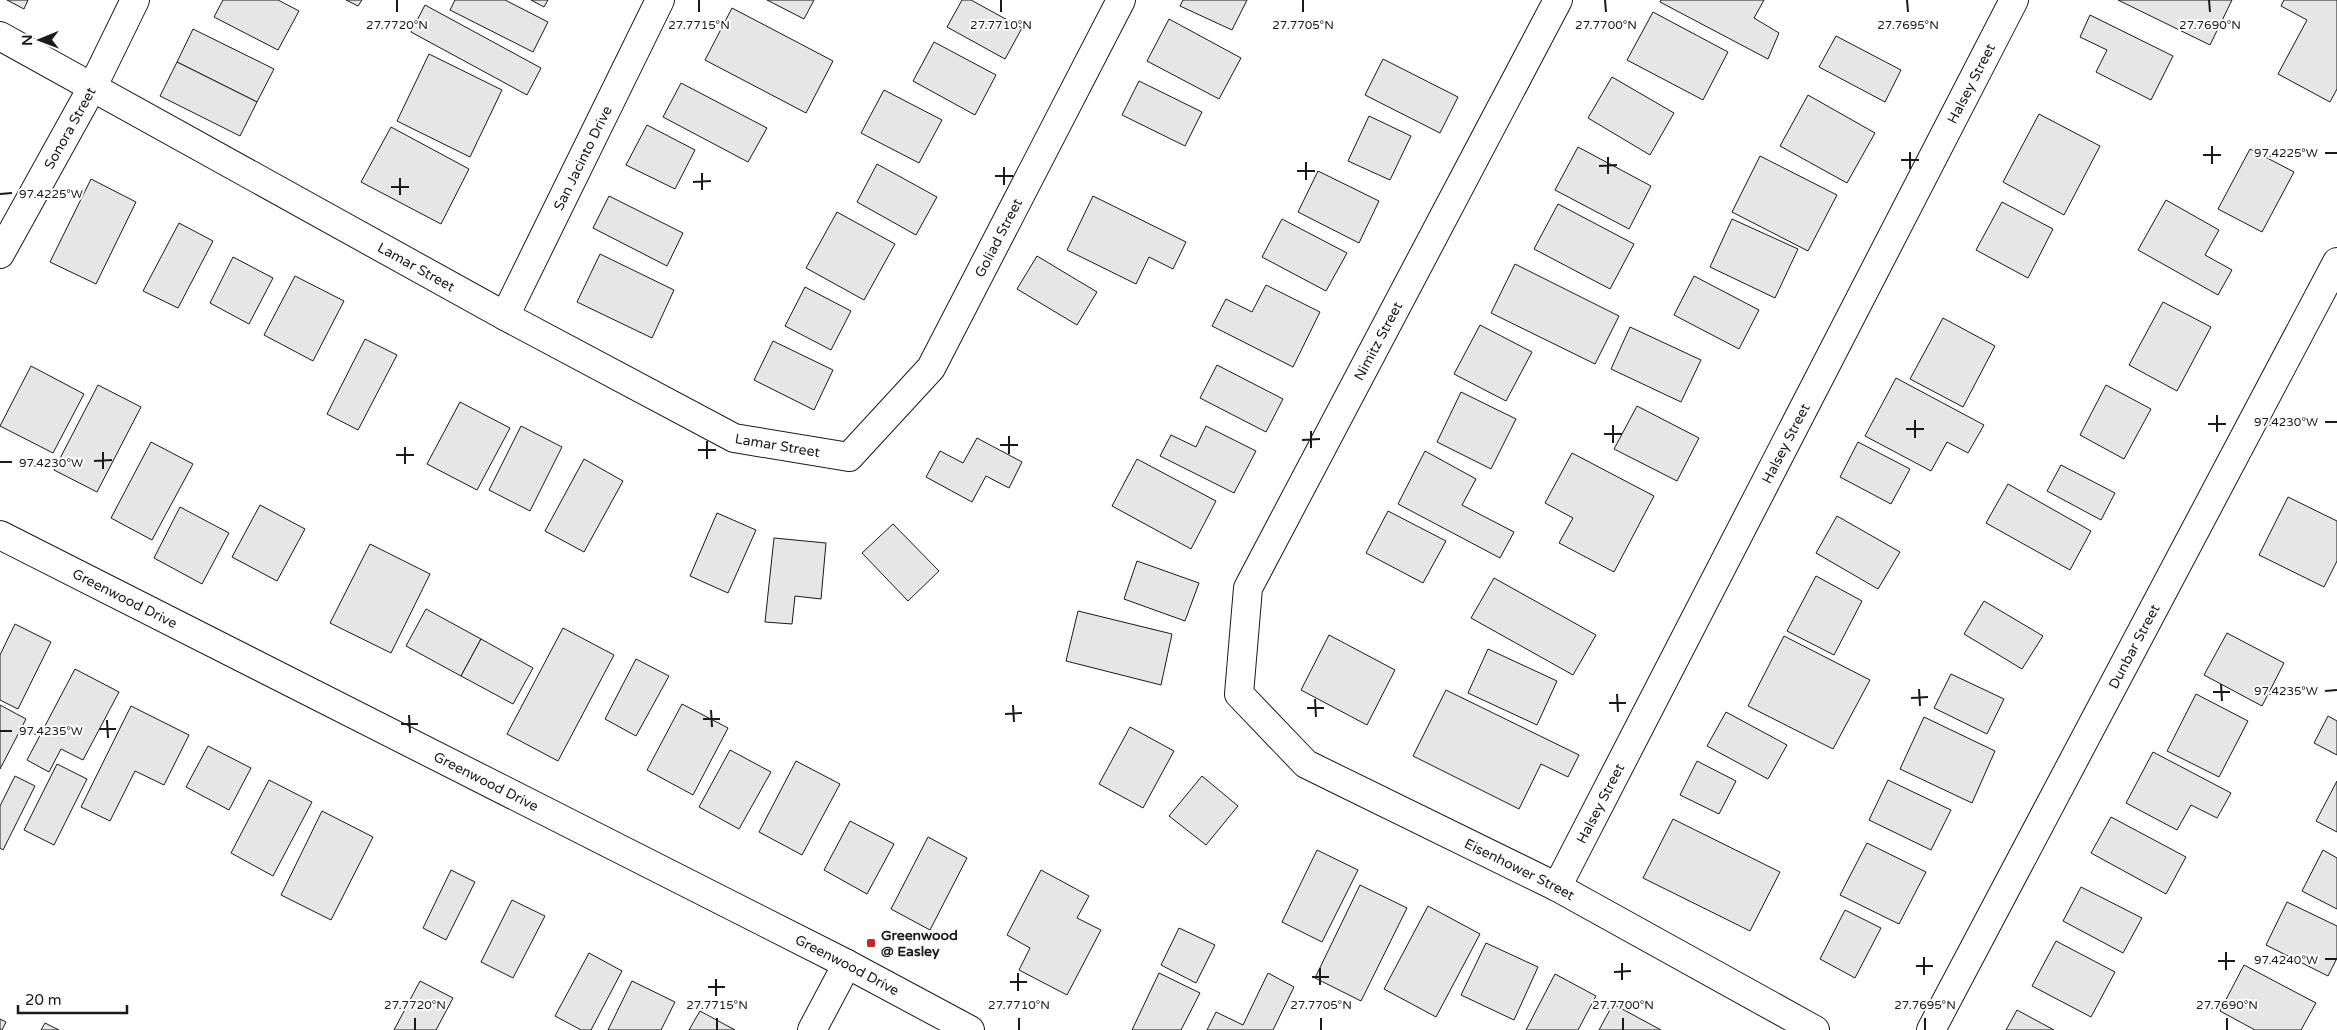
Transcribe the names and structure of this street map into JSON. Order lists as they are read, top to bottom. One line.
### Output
{"streets":{"street":["Halsey Street","Sonora Street","San Jacinto Drive","Goliad Street","Lamar Street","Nimitz Street","Greenwood Drive","Dunbar Street","Eisenhower Street"]},"crossings":[["Halsey Street","Eisenhower Street"],["Sonora Street","Lamar Street"],["San Jacinto Drive","Lamar Street"],["Goliad Street","Lamar Street"],["Nimitz Street","Eisenhower Street"]],"places":{"transit":["Greenwood @ Easley"]},"scale_bar":"20 m","north":"left","coordinates":["27.7720°N","27.7715°N","27.7710°N","27.7705°N","27.7700°N","27.7695°N","27.7690°N","97.4225°W","97.4230°W","97.4235°W","97.4240°W"]}
